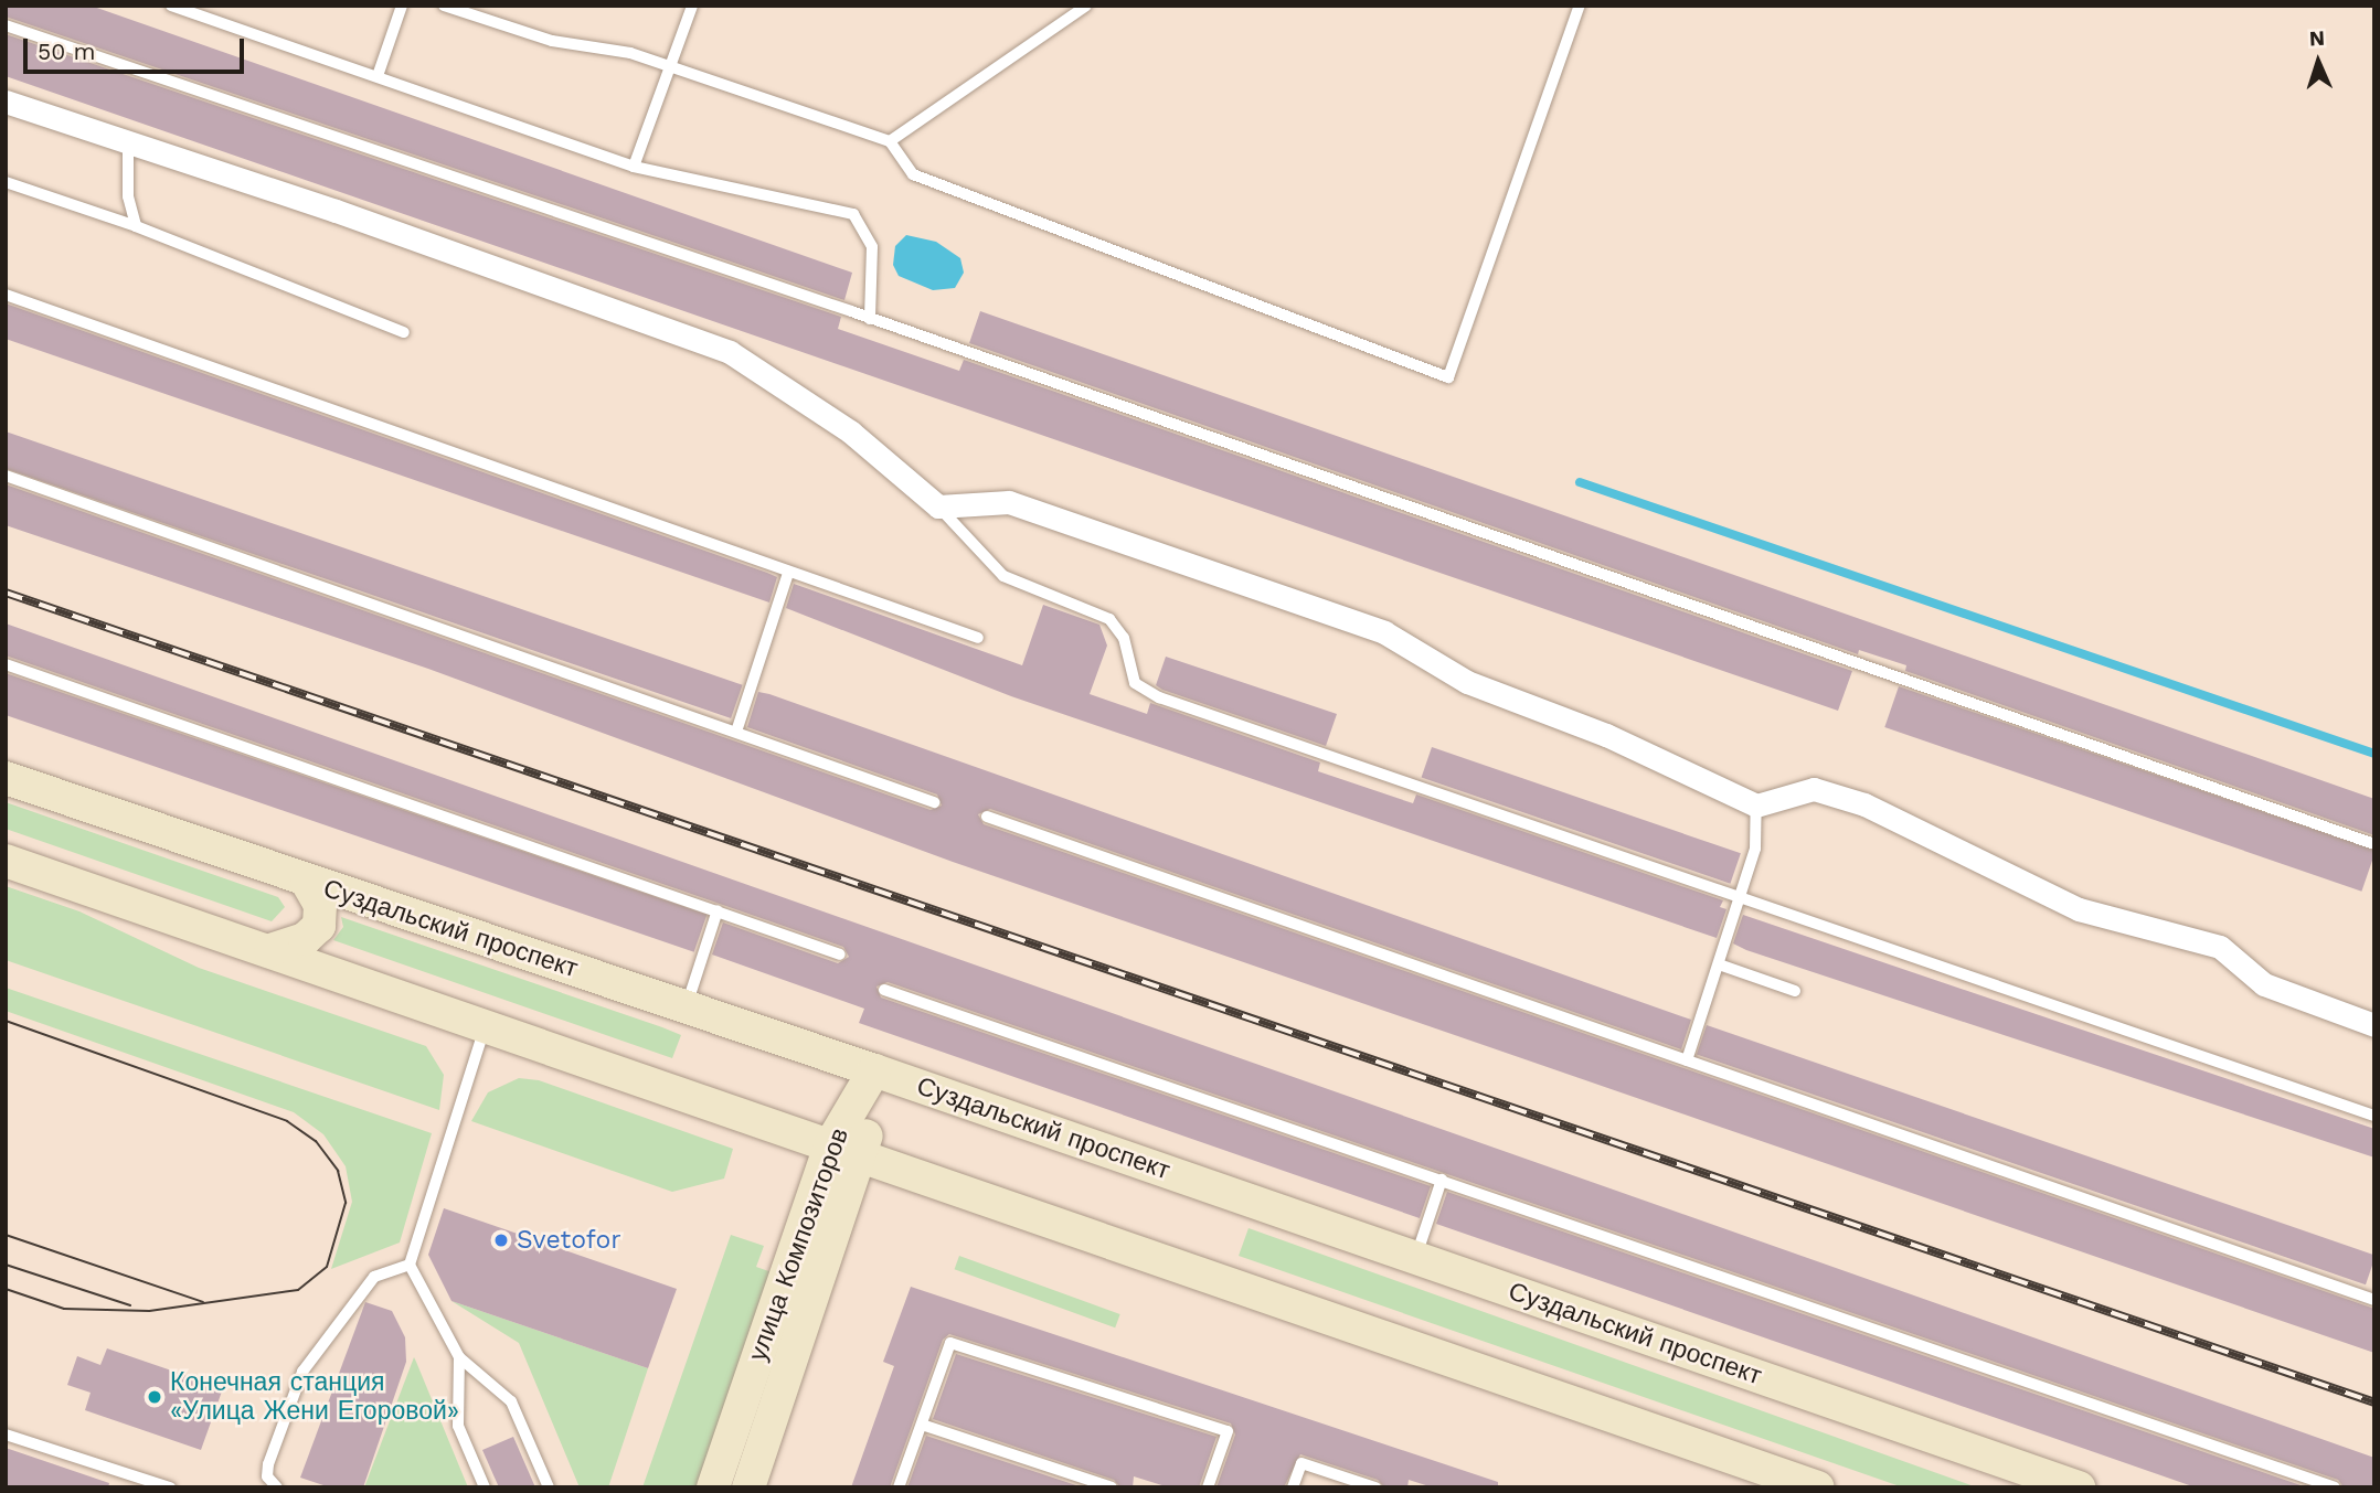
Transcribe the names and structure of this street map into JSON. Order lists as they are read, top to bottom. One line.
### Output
{"streets":{"main road":["Суздальский проспект","улица Композиторов"]},"crossings":[["Суздальский проспект","улица Композиторов"]],"places":["Svetofor","Конечная станция «Улица Жени Егоровой»"],"scale_bar":"50 m","north":"top"}
